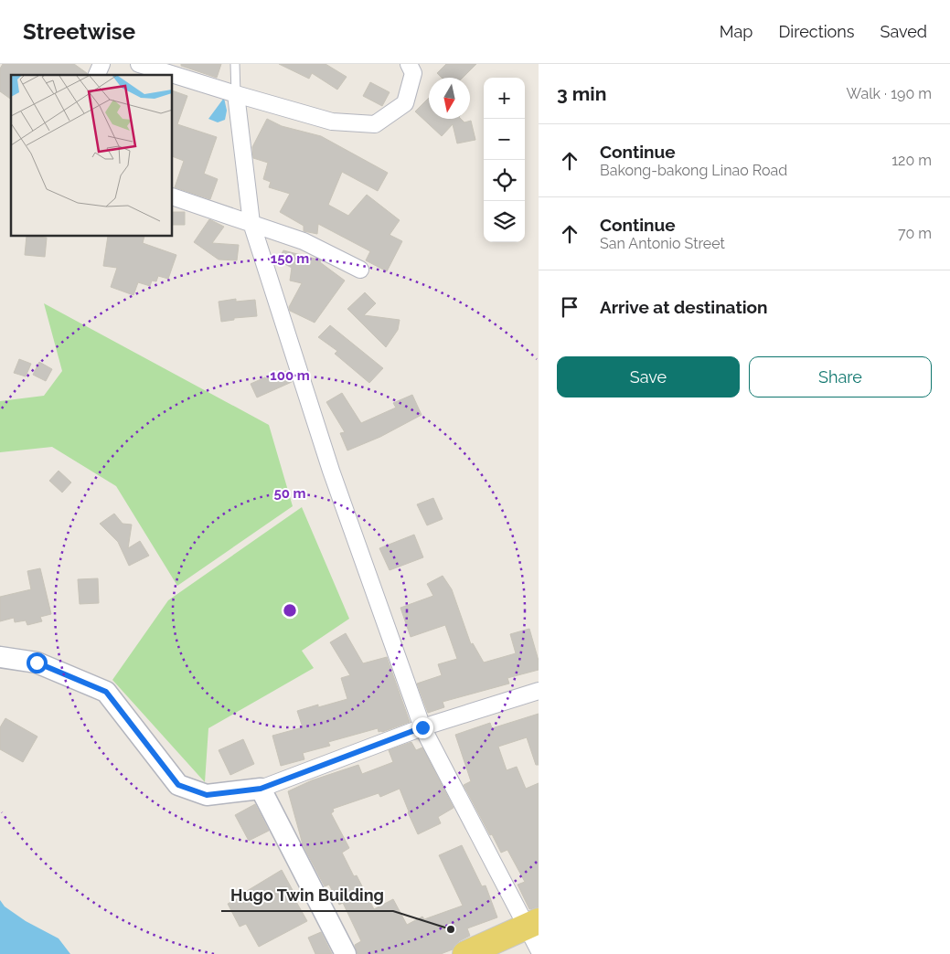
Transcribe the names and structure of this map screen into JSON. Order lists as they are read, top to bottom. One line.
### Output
{"places":["Hugo Twin Building"],"north":"bottom","page":{"header":"Streetwise","nav":["Map","Directions","Saved"],"heading":["3 min","Walk · 190 m"],"map_buttons":["+","−"],"list":[["Continue","Bakong-bakong Linao Road","120 m"],["Continue","San Antonio Street","70 m"],"Arrive at destination"],"buttons":["Save","Share"]},"rings":["150 m","100 m","50 m"]}
